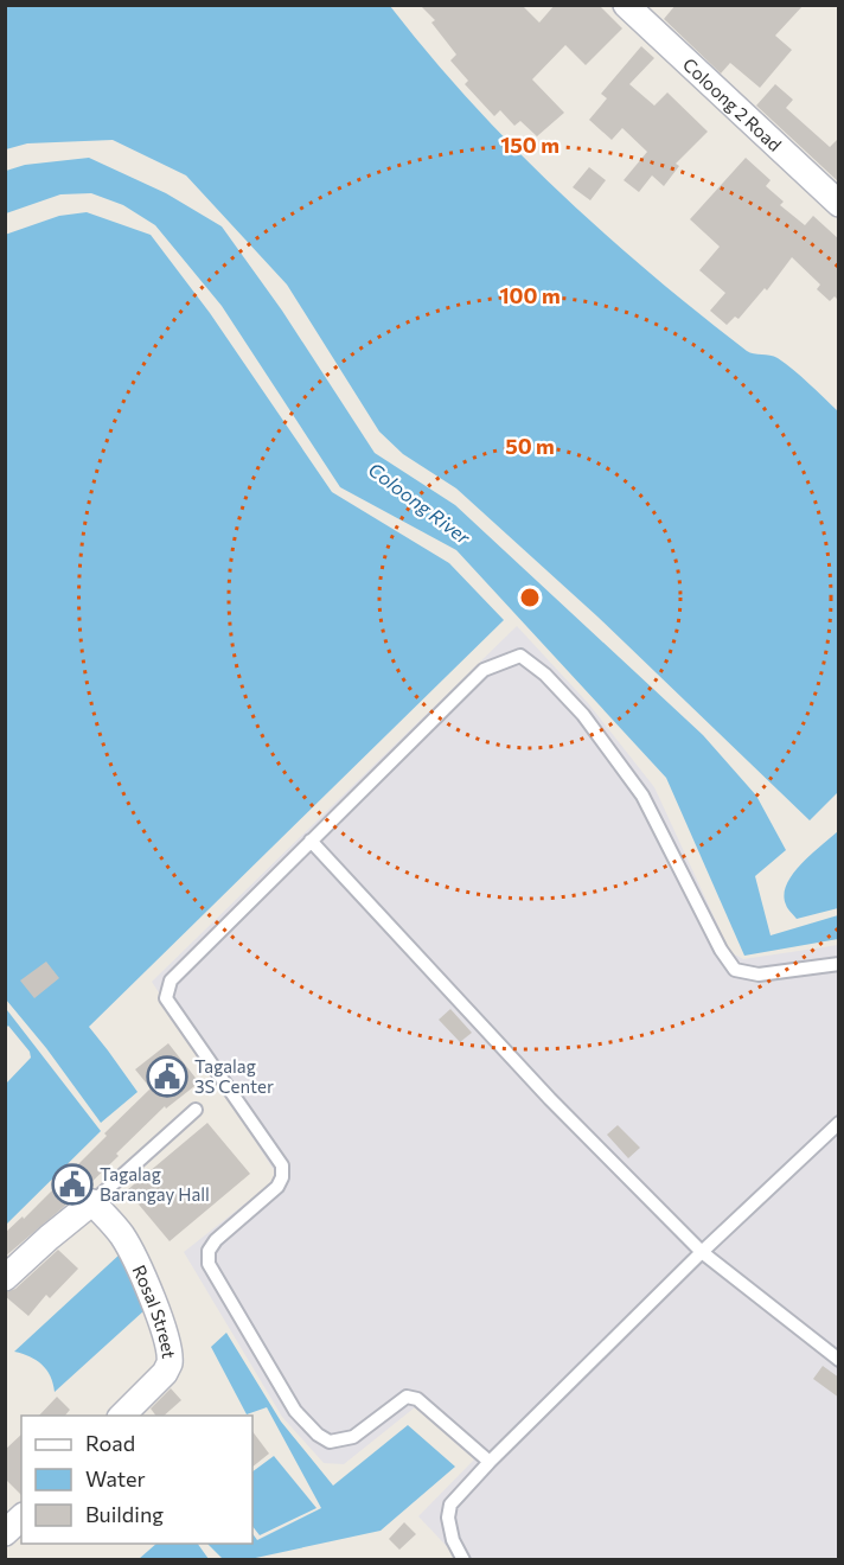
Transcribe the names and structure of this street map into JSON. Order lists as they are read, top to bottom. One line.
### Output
{"streets":{"street":["Coloong 2 Road","Rosal Street"]},"water":["Coloong River"],"places":{"public building":["Tagalag 3S Center","Tagalag Barangay Hall"]},"legend":["Road","Water","Building"],"rings":["150 m","100 m","50 m"]}
